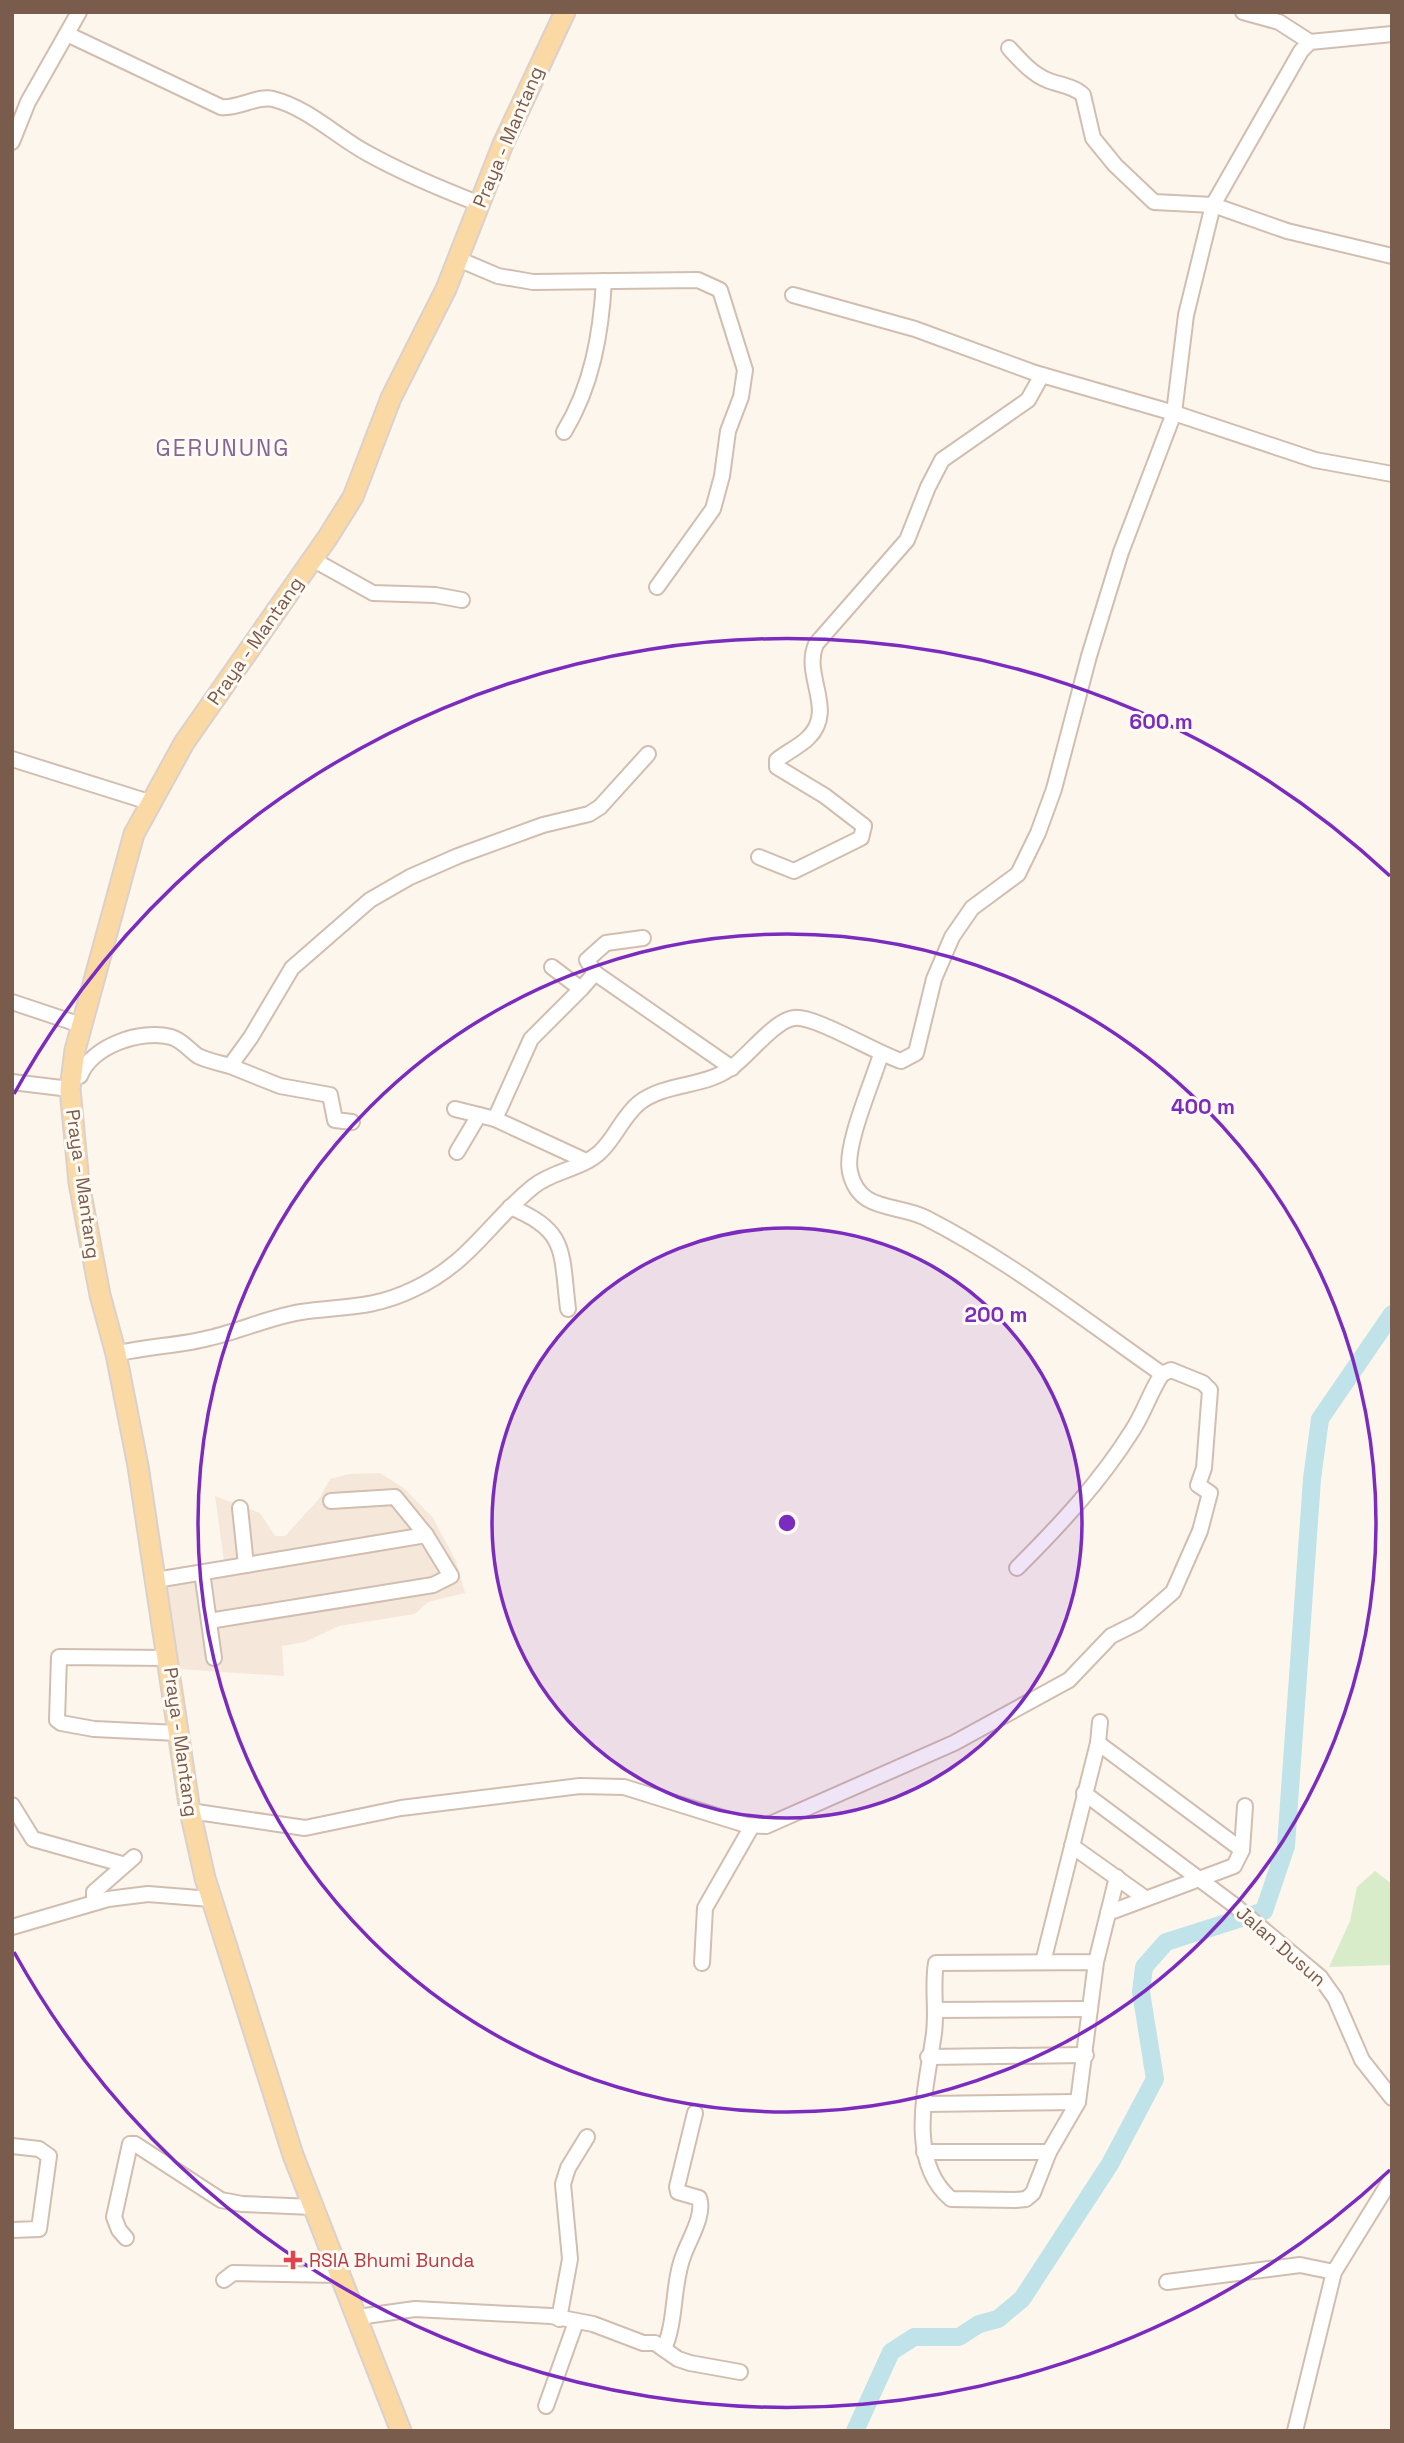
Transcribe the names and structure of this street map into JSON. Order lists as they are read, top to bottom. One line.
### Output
{"streets":{"main road":["Praya - Mantang"],"street":["Jalan Dusun"]},"districts":["GERUNUNG"],"places":{"health":["RSIA Bhumi Bunda"]},"rings":["600 m","400 m","200 m"]}
